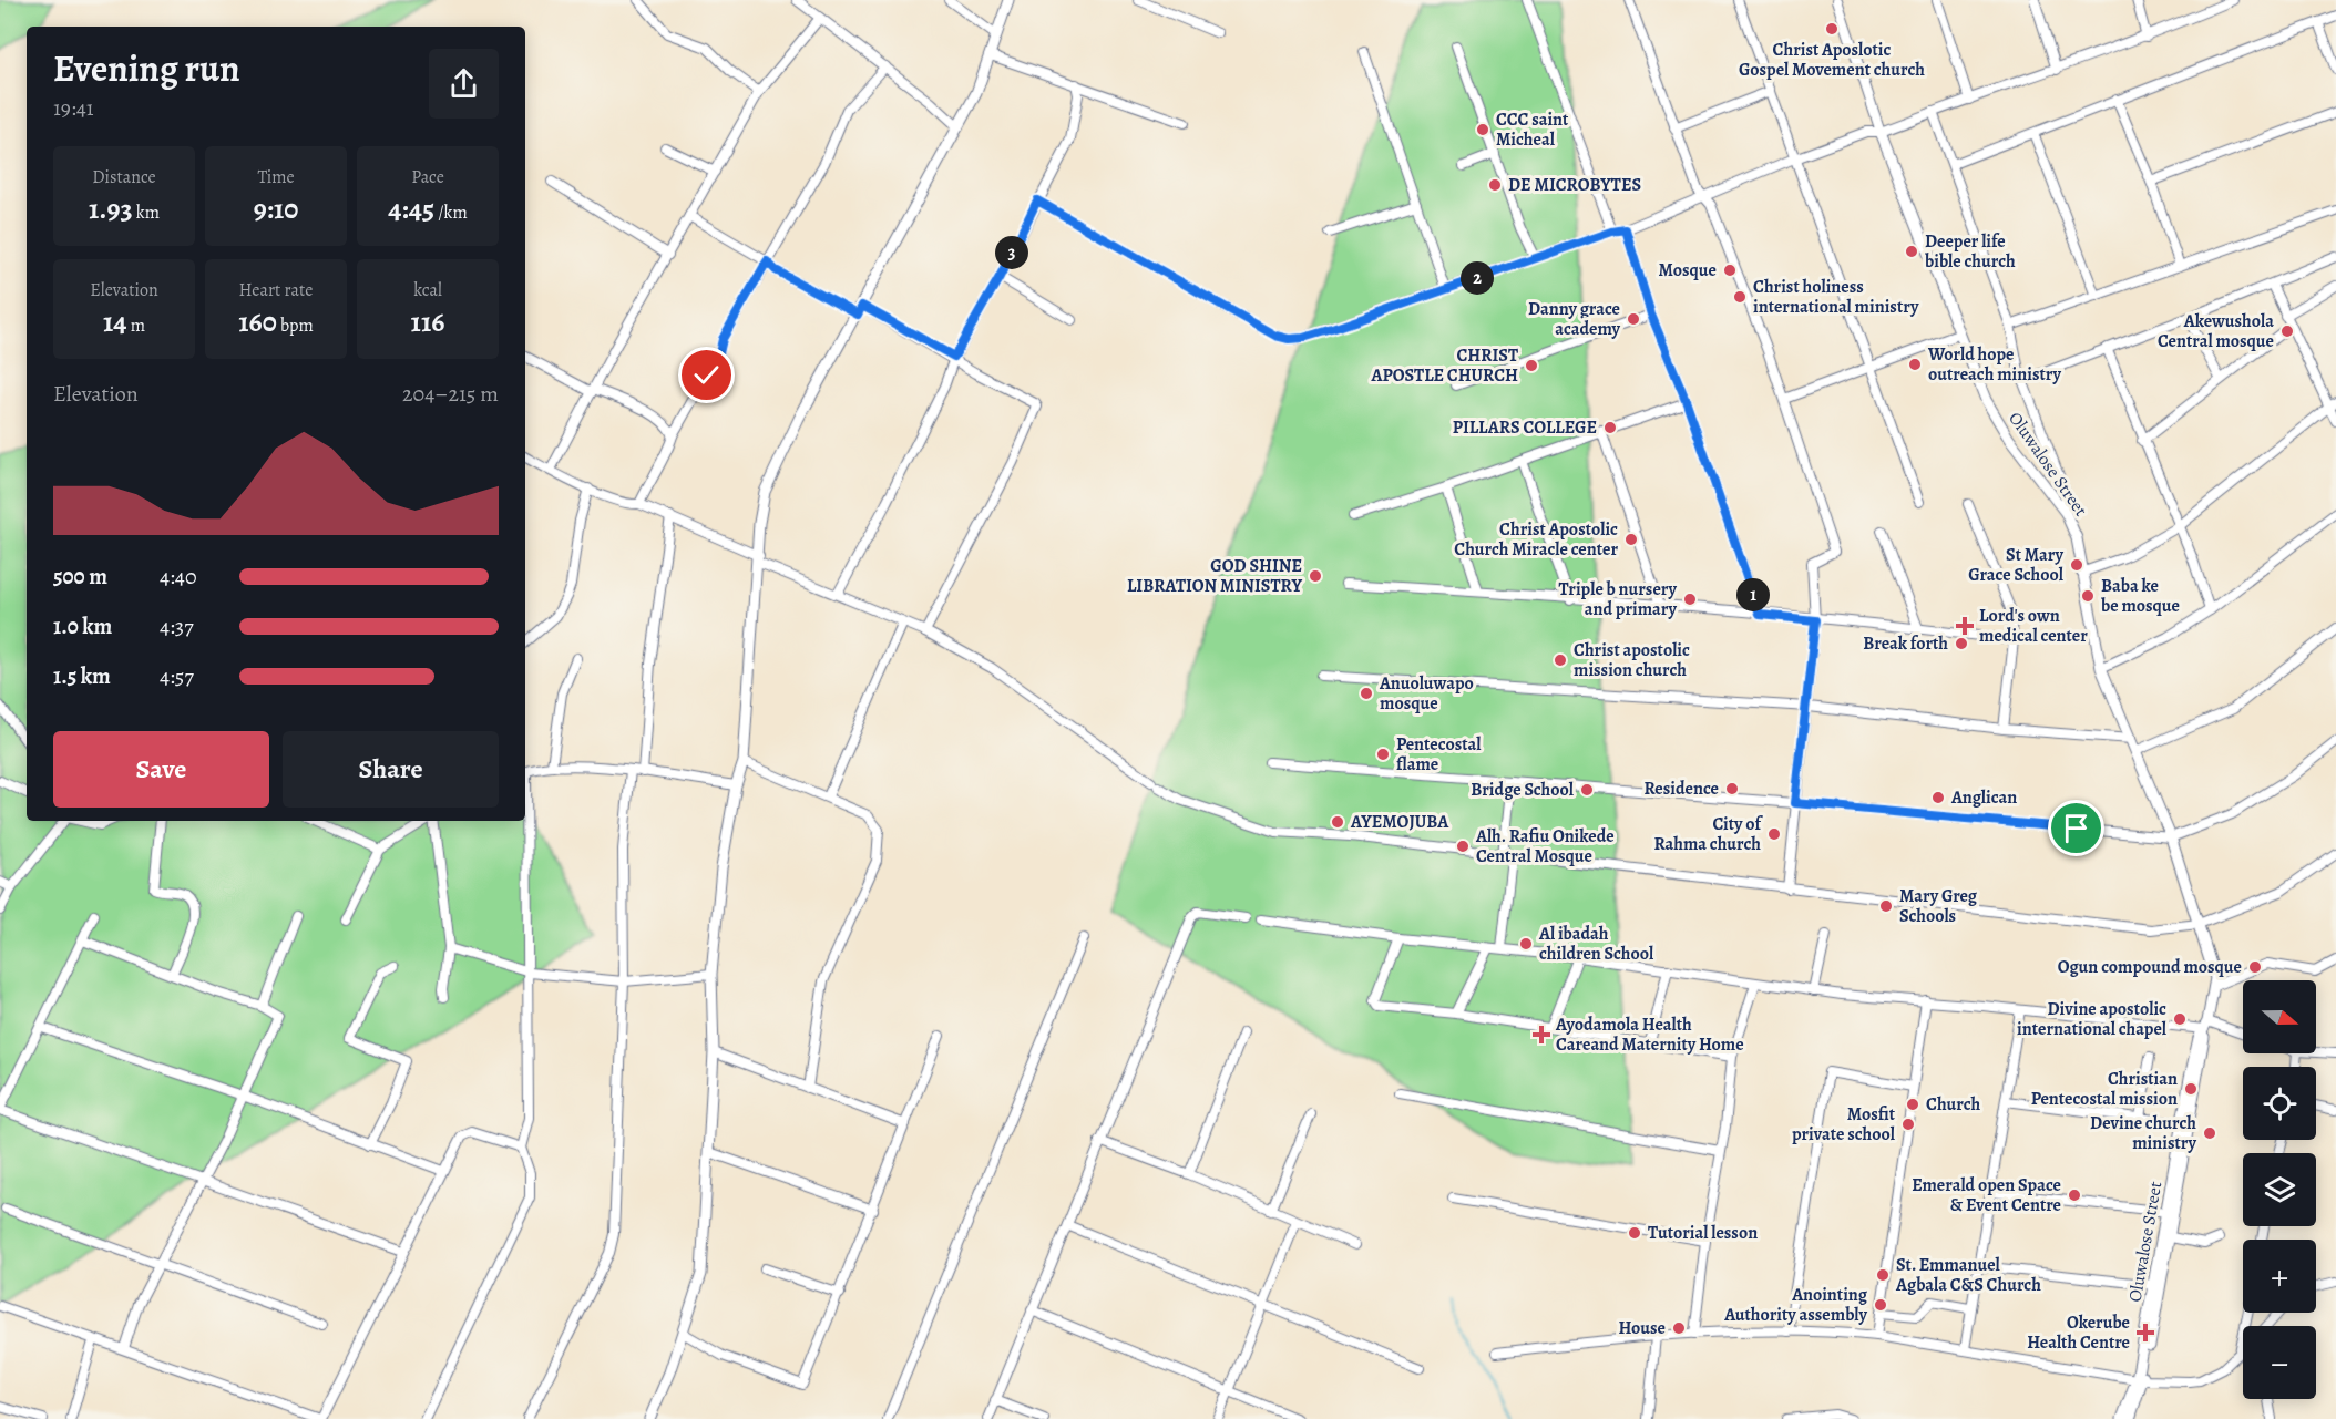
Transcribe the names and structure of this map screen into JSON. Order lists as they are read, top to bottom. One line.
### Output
{"streets":{"street":["Oluwalose Street"]},"places":{"other":["Christ Aposlotic Gospel Movement church","CCC saint Micheal","DE MICROBYTES","Deeper life bible church","Mosque","Christ holiness international ministry","Danny grace academy","Akewushola Central mosque","World hope outreach ministry","CHRIST APOSTLE CHURCH","PILLARS COLLEGE","Christ Apostolic Church Miracle center","St Mary Grace School","GOD SHINE LIBRATION MINISTRY","Baba ke be mosque","Triple b nursery and primary","Break forth","Christ apostolic mission church","Anuoluwapo mosque","Pentecostal flame","Residence","Bridge School","Anglican","AYEMOJUBA","City of Rahma church","Alh. Rafiu Onikede Central Mosque","Mary Greg Schools","Al ibadah children School","Ogun compound mosque","Divine apostolic international chapel","Christian Pentecostal mission","Church","Mosfit private school","Devine church ministry","Emerald open Space & Event Centre","Tutorial lesson","St. Emmanuel Agbala C&S Church","Anointing Authority assembly","House"],"health":["Lord's own medical center","Ayodamola Health Careand Maternity Home","Okerube Health Centre"]},"north":"right","page":{"heading":["Evening run","19:41"],"stats":[["Distance","1.93 km"],["Time","9:10"],["Pace","4:45 /km"],["Elevation","14 m"],["Heart rate","160 bpm"],["kcal","116"]],"pins":["3","2","1"],"chart":["Elevation","204–215 m"],"list":[{"name":"500 m","note":"4:40"},{"name":"1.0 km","note":"4:37"},{"name":"1.5 km","note":"4:57"}],"buttons":["Save","Share"],"map_buttons":["+","−"]}}
